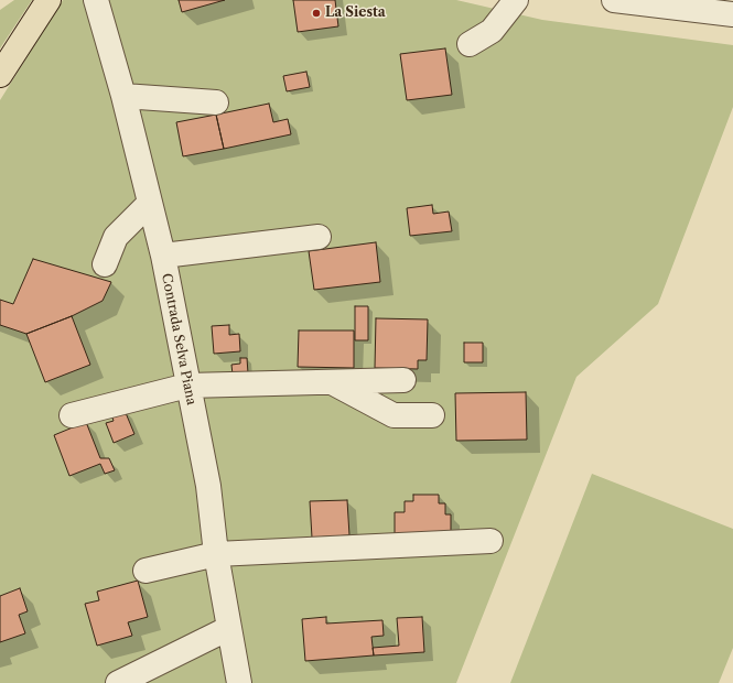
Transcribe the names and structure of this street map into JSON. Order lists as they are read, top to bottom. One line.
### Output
{"streets":{"street":["Contrada Selva Piana"]},"places":["La Siesta"]}
